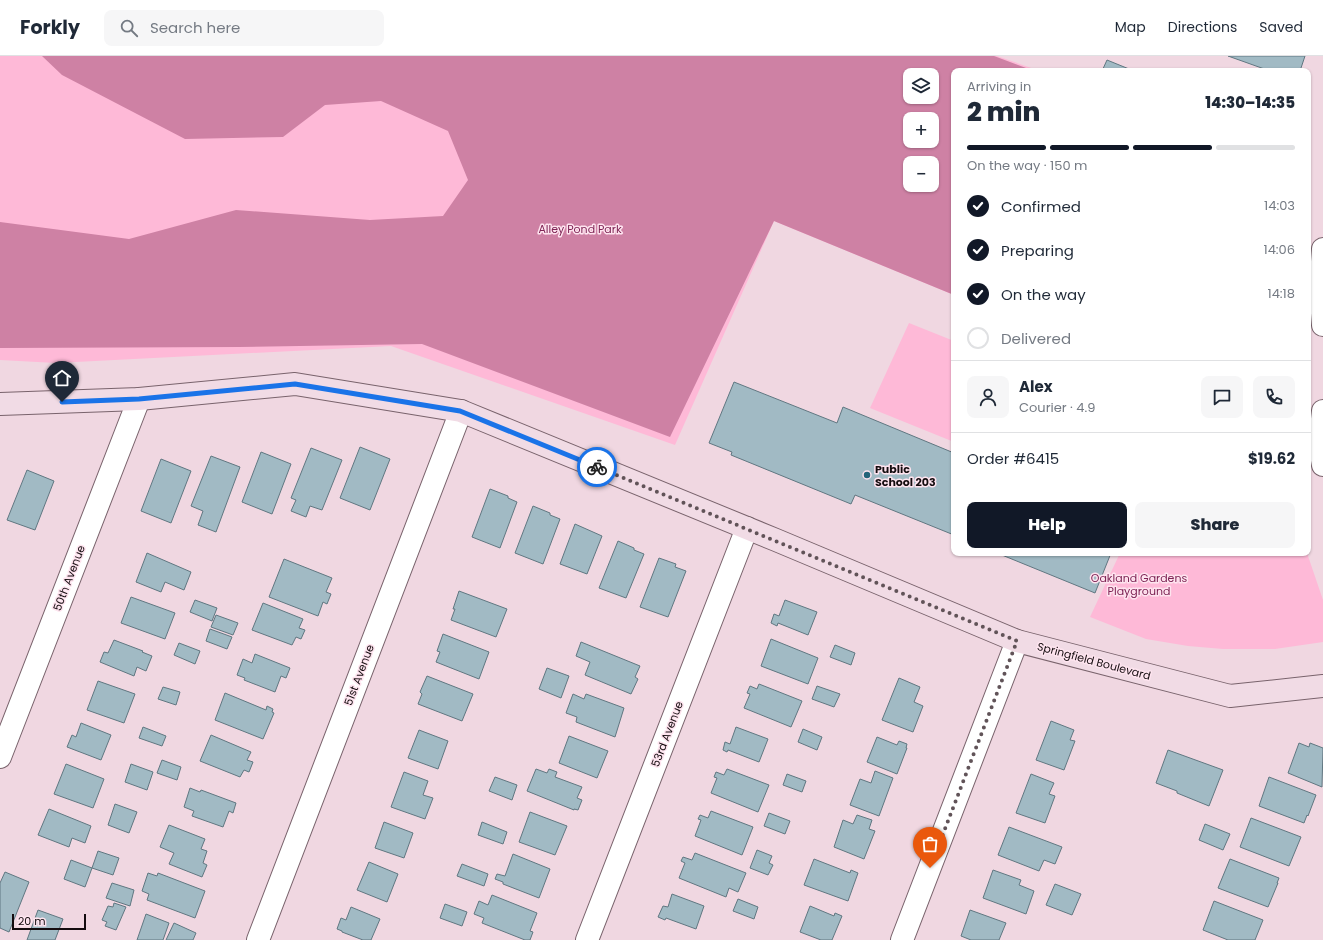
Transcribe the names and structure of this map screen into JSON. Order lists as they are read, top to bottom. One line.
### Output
{"streets":{"main road":["Springfield Boulevard"],"street":["50th Avenue","51st Avenue","53rd Avenue"]},"crossings":[["50th Avenue","Springfield Boulevard"],["Springfield Boulevard","51st Avenue"],["Springfield Boulevard","53rd Avenue"]],"parks":["Alley Pond Park","Oakland Gardens Playground"],"places":["Public School 203"],"scale_bar":"20 m","page":{"header":"Forkly","search":"Search here","nav":["Map","Directions","Saved"],"map_buttons":["+","−"],"heading":["2 min","Arriving in","14:30–14:35"],"panel":["Alex","Courier · 4.9","Order #6415","$19.62"],"bar":"On the way · 150 m","list":[["Confirmed","14:03"],["Preparing","14:06"],["On the way","14:18"],"Delivered"],"buttons":["Help","Share"],"scale":"20 m"}}
